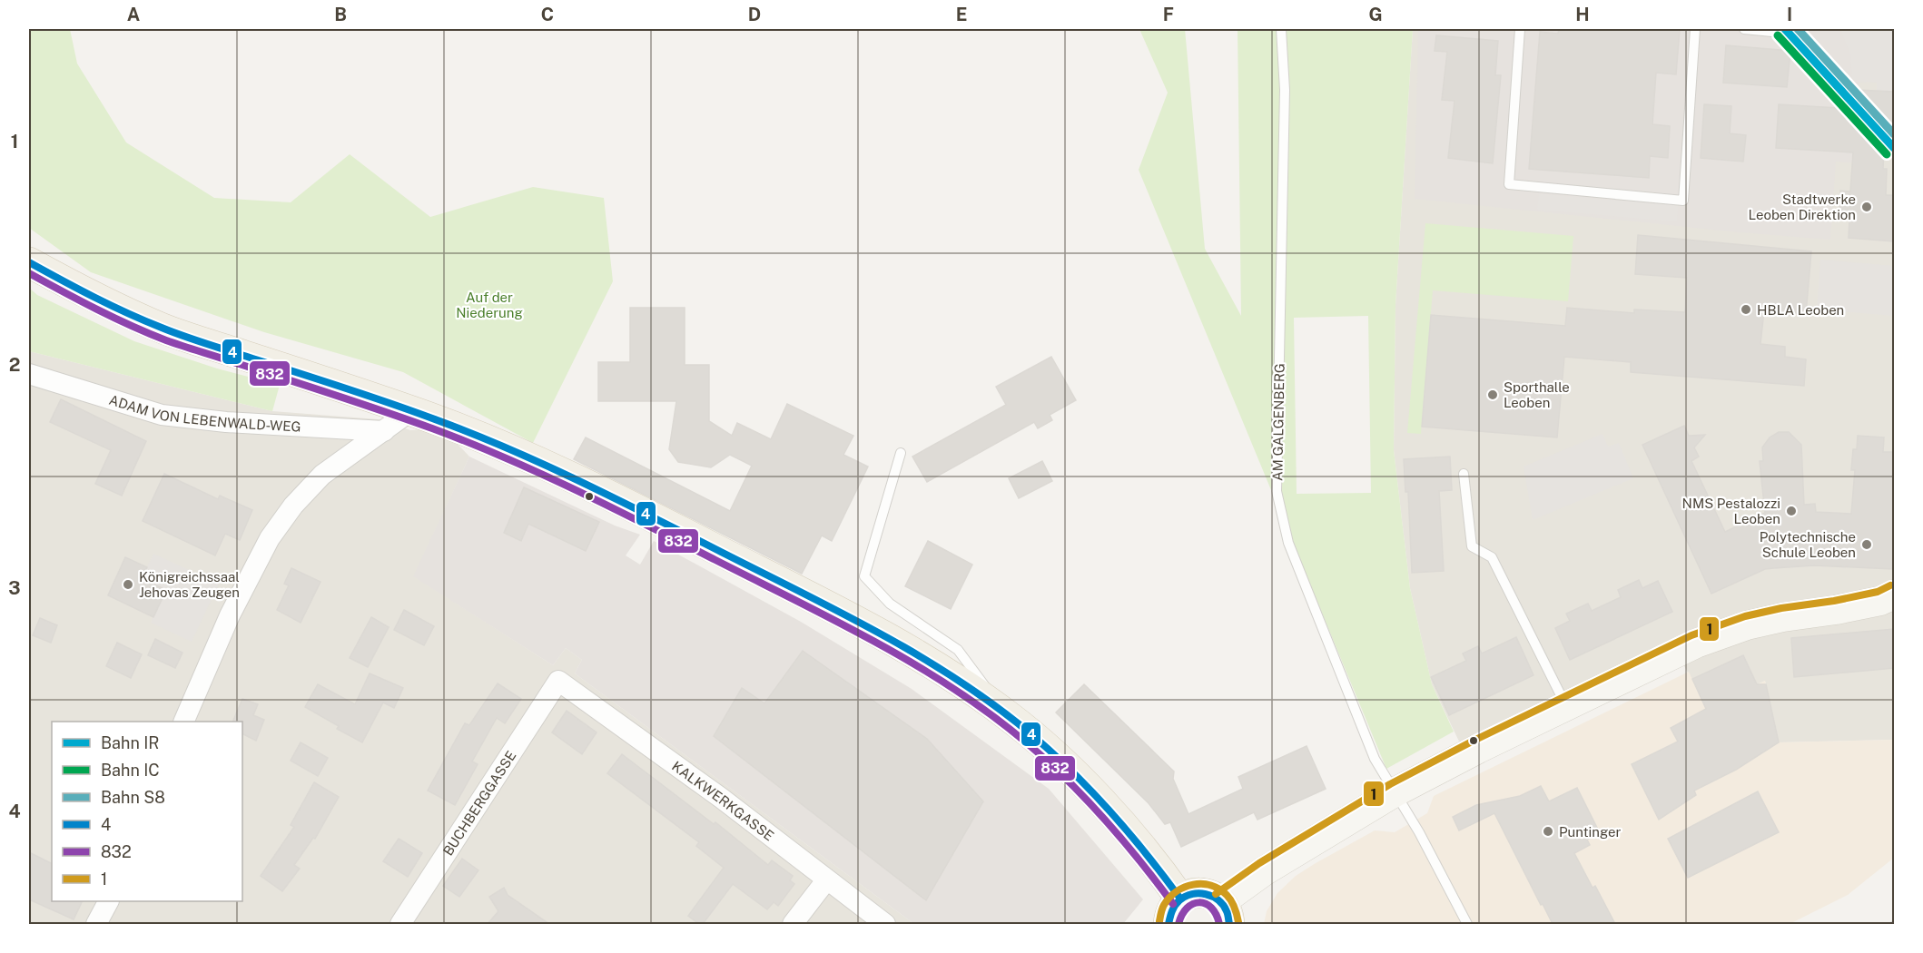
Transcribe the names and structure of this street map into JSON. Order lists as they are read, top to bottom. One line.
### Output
{"streets":{"street":["ADAM VON LEBENWALD-WEG","KALKWERKGASSE","BUCHBERGGASSE"],"lane":["AM GALGENBERG"]},"crossings":[["KALKWERKGASSE","BUCHBERGGASSE"]],"parks":["Auf der Niederung"],"places":["Stadtwerke Leoben Direktion","HBLA Leoben","Sporthalle Leoben","NMS Pestalozzi Leoben","Polytechnische Schule Leoben","Königreichssaal Jehovas Zeugen","Puntinger"],"lines":["rail line IR","rail line S8","rail line IC","transit line 4","transit line 832","transit line 1"],"legend":["Bahn IR","Bahn IC","Bahn S8","4","832","1"],"grid":{"columns":["A","B","C","D","E","F","G","H","I"],"rows":["1","2","3","4"]}}
